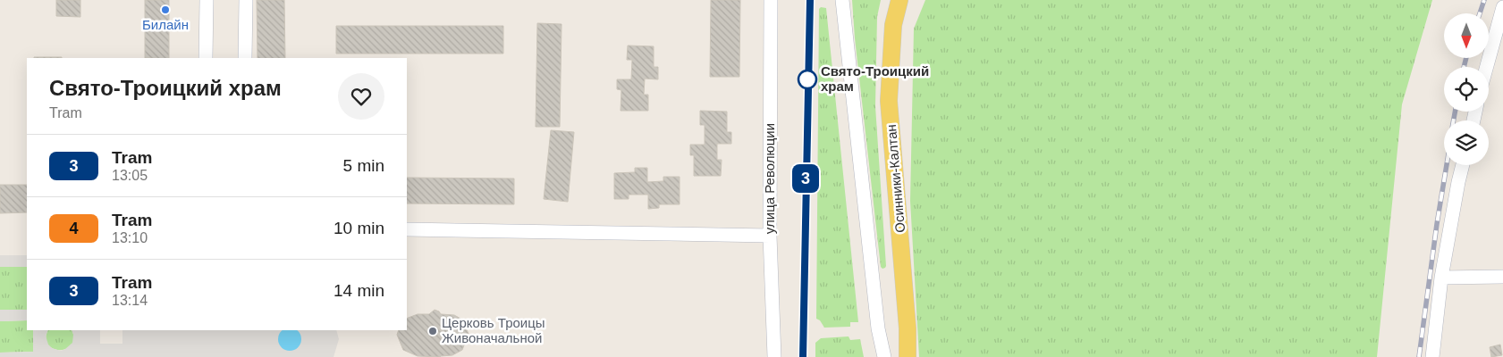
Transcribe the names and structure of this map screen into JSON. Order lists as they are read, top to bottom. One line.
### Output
{"streets":{"main road":["Осинники-Калтан"],"street":["улица Революции"]},"places":["Билайн","Свято-Троицкий храм","Церковь Троицы Живоначальной"],"lines":["tram line 3"],"north":"bottom","page":{"on_map":"3","heading":["Свято-Троицкий храм","Tram"],"list":[{"mark":"3","name":"Tram","note":"13:05","value":"5 min"},{"mark":"4","name":"Tram","note":"13:10","value":"10 min"},{"mark":"3","name":"Tram","note":"13:14","value":"14 min"}]}}
